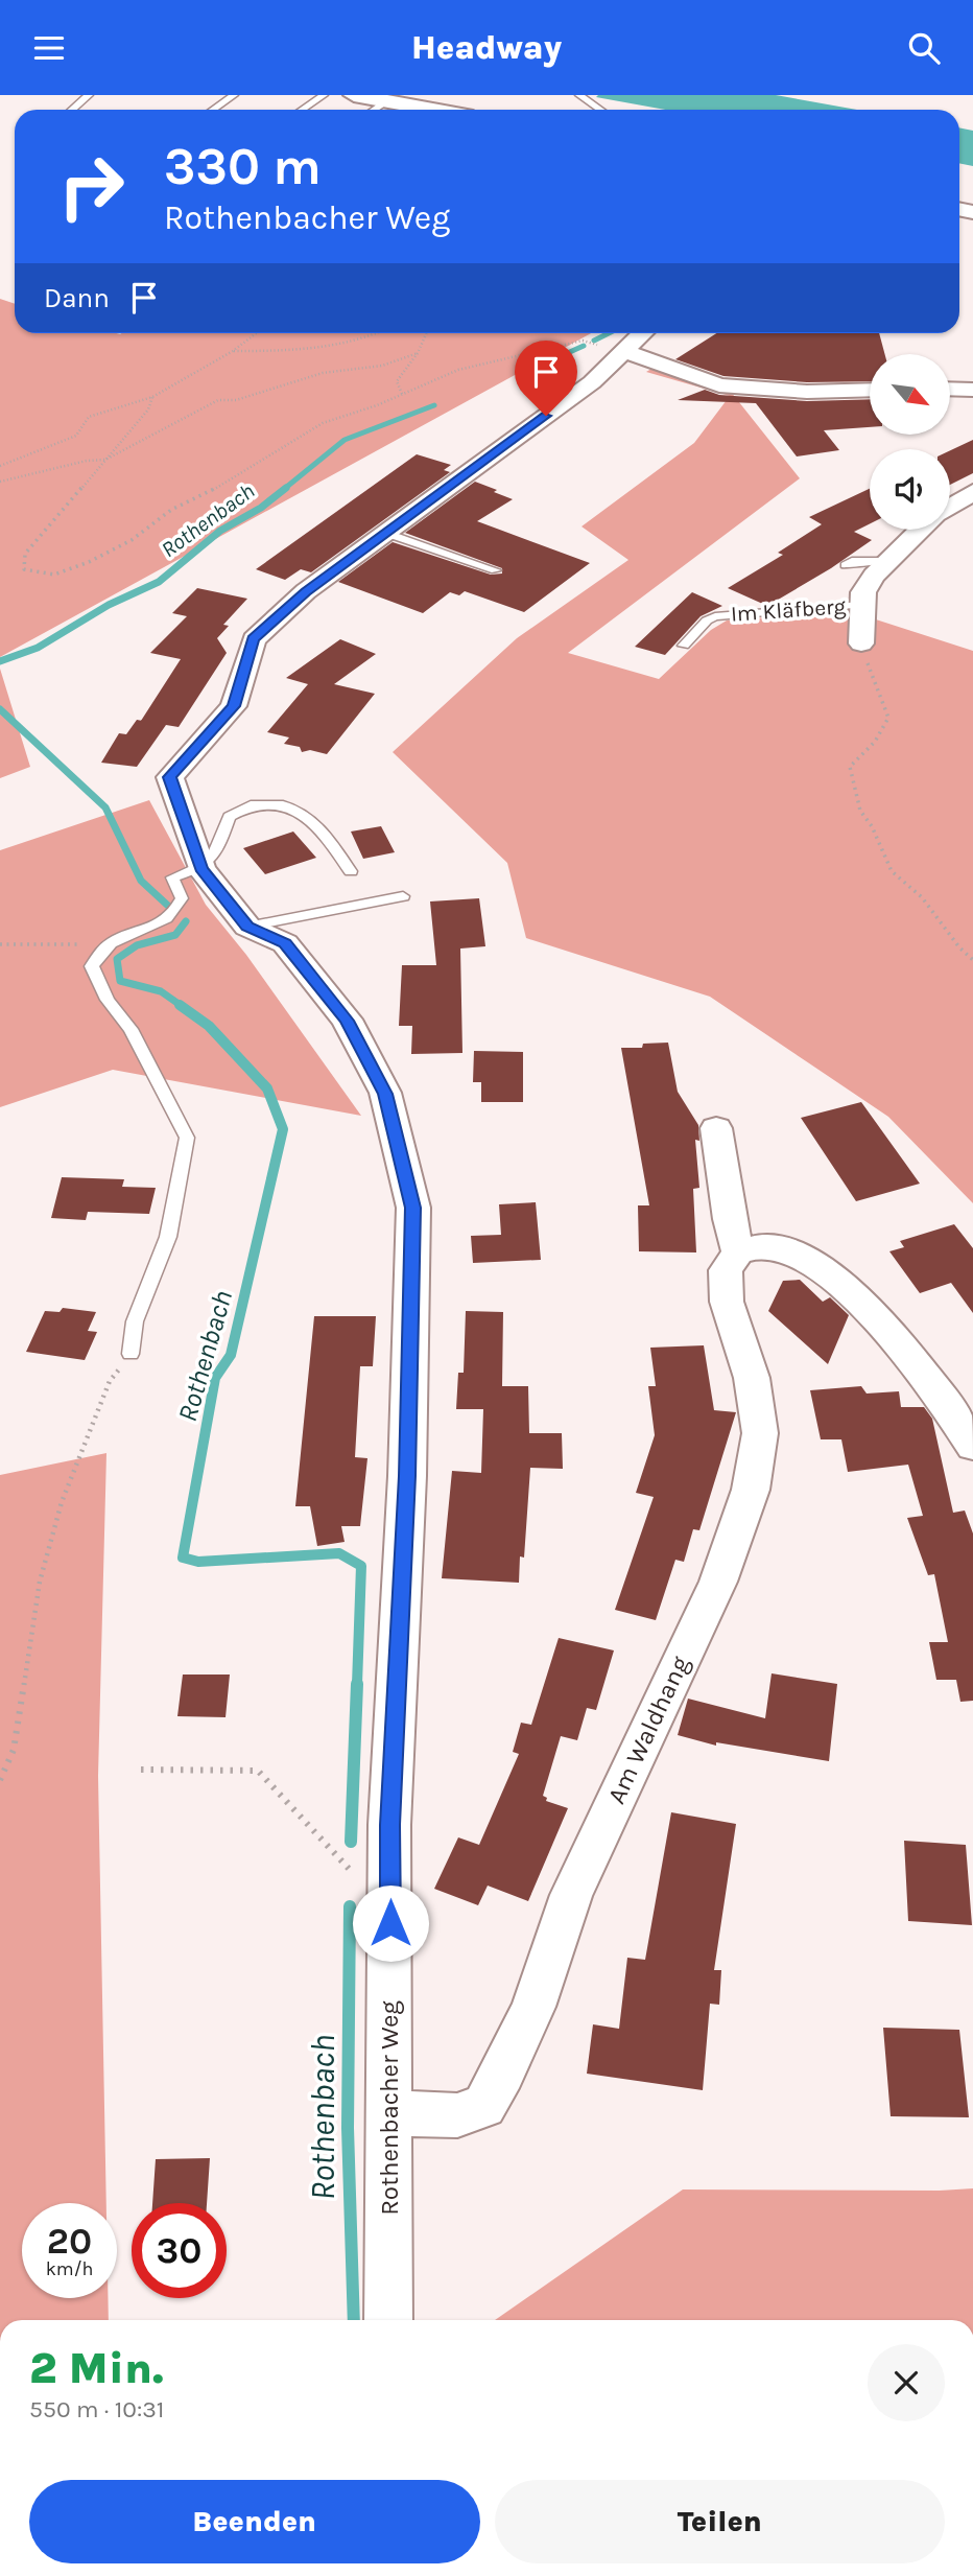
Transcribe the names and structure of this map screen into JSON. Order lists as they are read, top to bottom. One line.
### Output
{"streets":{"street":["Im Kläfberg","Am Waldhang","Rothenbacher Weg"]},"crossings":[["Am Waldhang","Rothenbacher Weg"]],"water":["Rothenbach"],"north":"bottom right","page":{"header":"Headway","turn":["330 m","Rothenbacher Weg"],"then":"Dann","speed":"20 km/h","limit":"30","heading":["2 Min.","550 m · 10:31"],"buttons":["Beenden","Teilen"]}}
